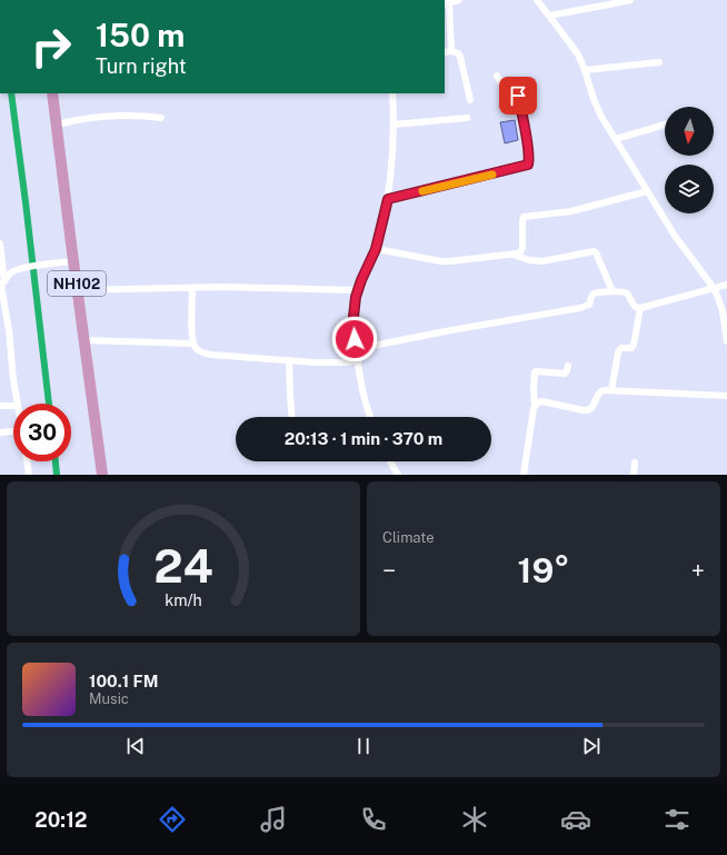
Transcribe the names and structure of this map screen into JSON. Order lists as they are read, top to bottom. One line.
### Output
{"streets":{"highway":["NH102"]},"north":"bottom","page":{"turn":["150 m","Turn right"],"limit":"30","trip":"20:13 · 1 min · 370 m","tile":"Climate","heat":["−","19°","+"],"song":["100.1 FM","Music"],"tabs":"20:12","gauge":["24","km/h"]}}
